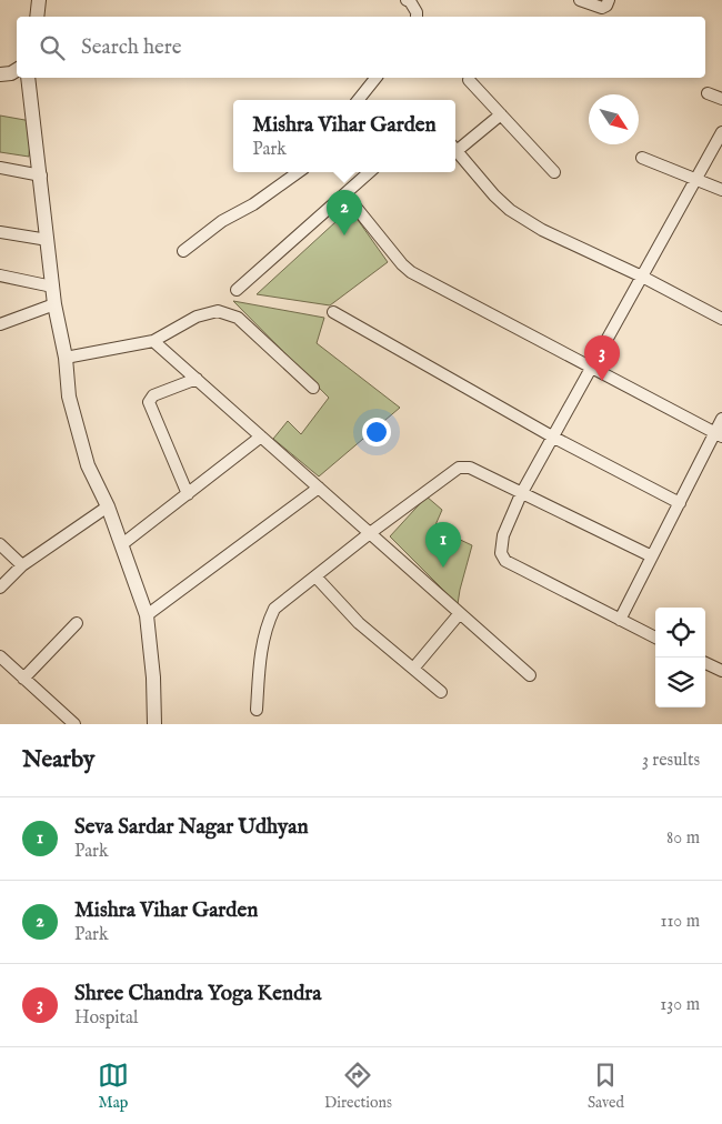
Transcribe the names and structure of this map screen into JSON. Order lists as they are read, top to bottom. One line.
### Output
{"north":"bottom right","page":{"search":"Search here","popup":["Mishra Vihar Garden","Park"],"pins":["2","3","1"],"heading":["Nearby","3 results"],"list":[{"mark":"1","name":"Seva Sardar Nagar Udhyan","note":"Park","value":"80 m"},{"mark":"2","name":"Mishra Vihar Garden","note":"Park","value":"110 m"},{"mark":"3","name":"Shree Chandra Yoga Kendra","note":"Hospital","value":"130 m"}],"nav":["Map","Directions","Saved"]}}
